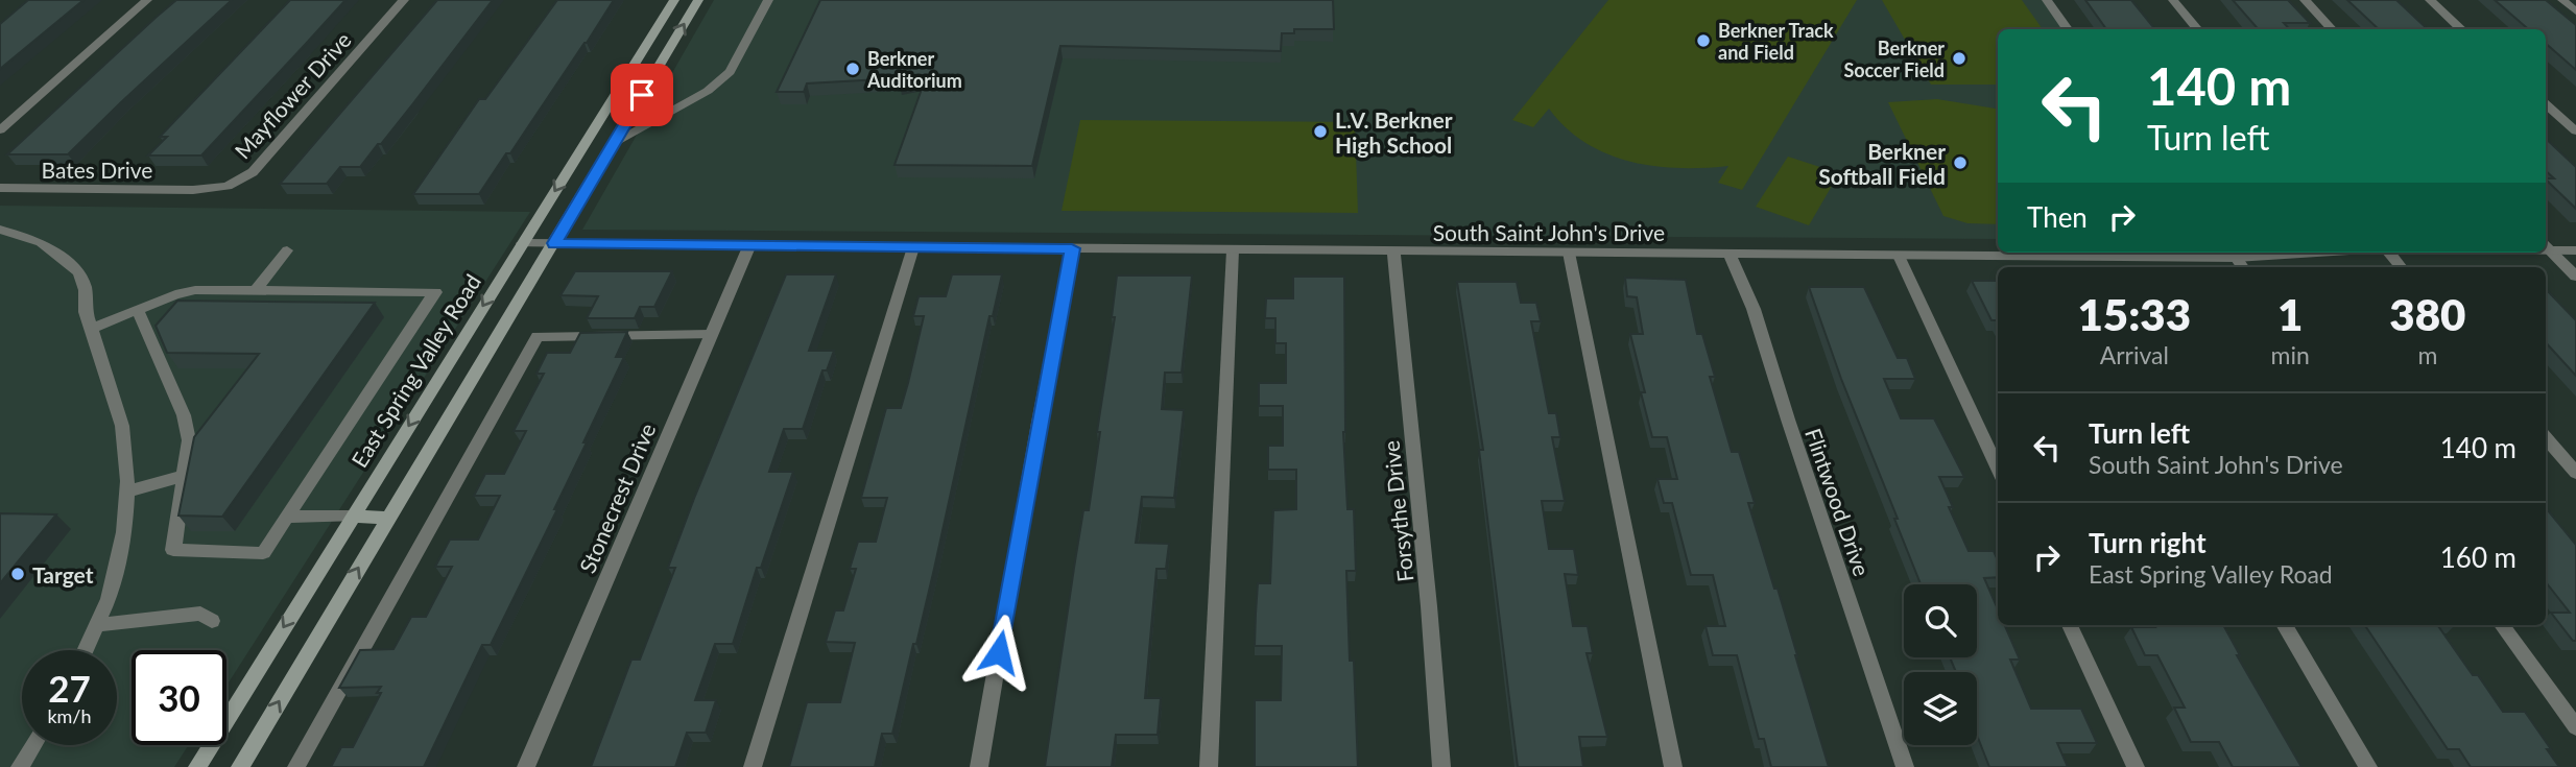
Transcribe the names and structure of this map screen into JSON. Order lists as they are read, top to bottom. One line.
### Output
{"streets":{"street":["Mayflower Drive","Bates Drive","South Saint John's Drive","East Spring Valley Road","Stonecrest Drive","Flintwood Drive","Forsythe Drive"]},"crossings":[["Mayflower Drive","Bates Drive"],["South Saint John's Drive","East Spring Valley Road"],["South Saint John's Drive","Stonecrest Drive"],["South Saint John's Drive","Flintwood Drive"],["South Saint John's Drive","Forsythe Drive"]],"places":["Berkner Track and Field","Berkner Soccer Field","Berkner Auditorium","L.V. Berkner High School","Berkner Softball Field","Target"],"page":{"turn":["140 m","Turn left"],"then":"Then","eta":["15:33","Arrival","1","min","380","m"],"list":[{"name":"Turn left","note":"South Saint John's Drive","value":"140 m"},{"name":"Turn right","note":"East Spring Valley Road","value":"160 m"}],"speed":"27 km/h","limit":"30"}}
